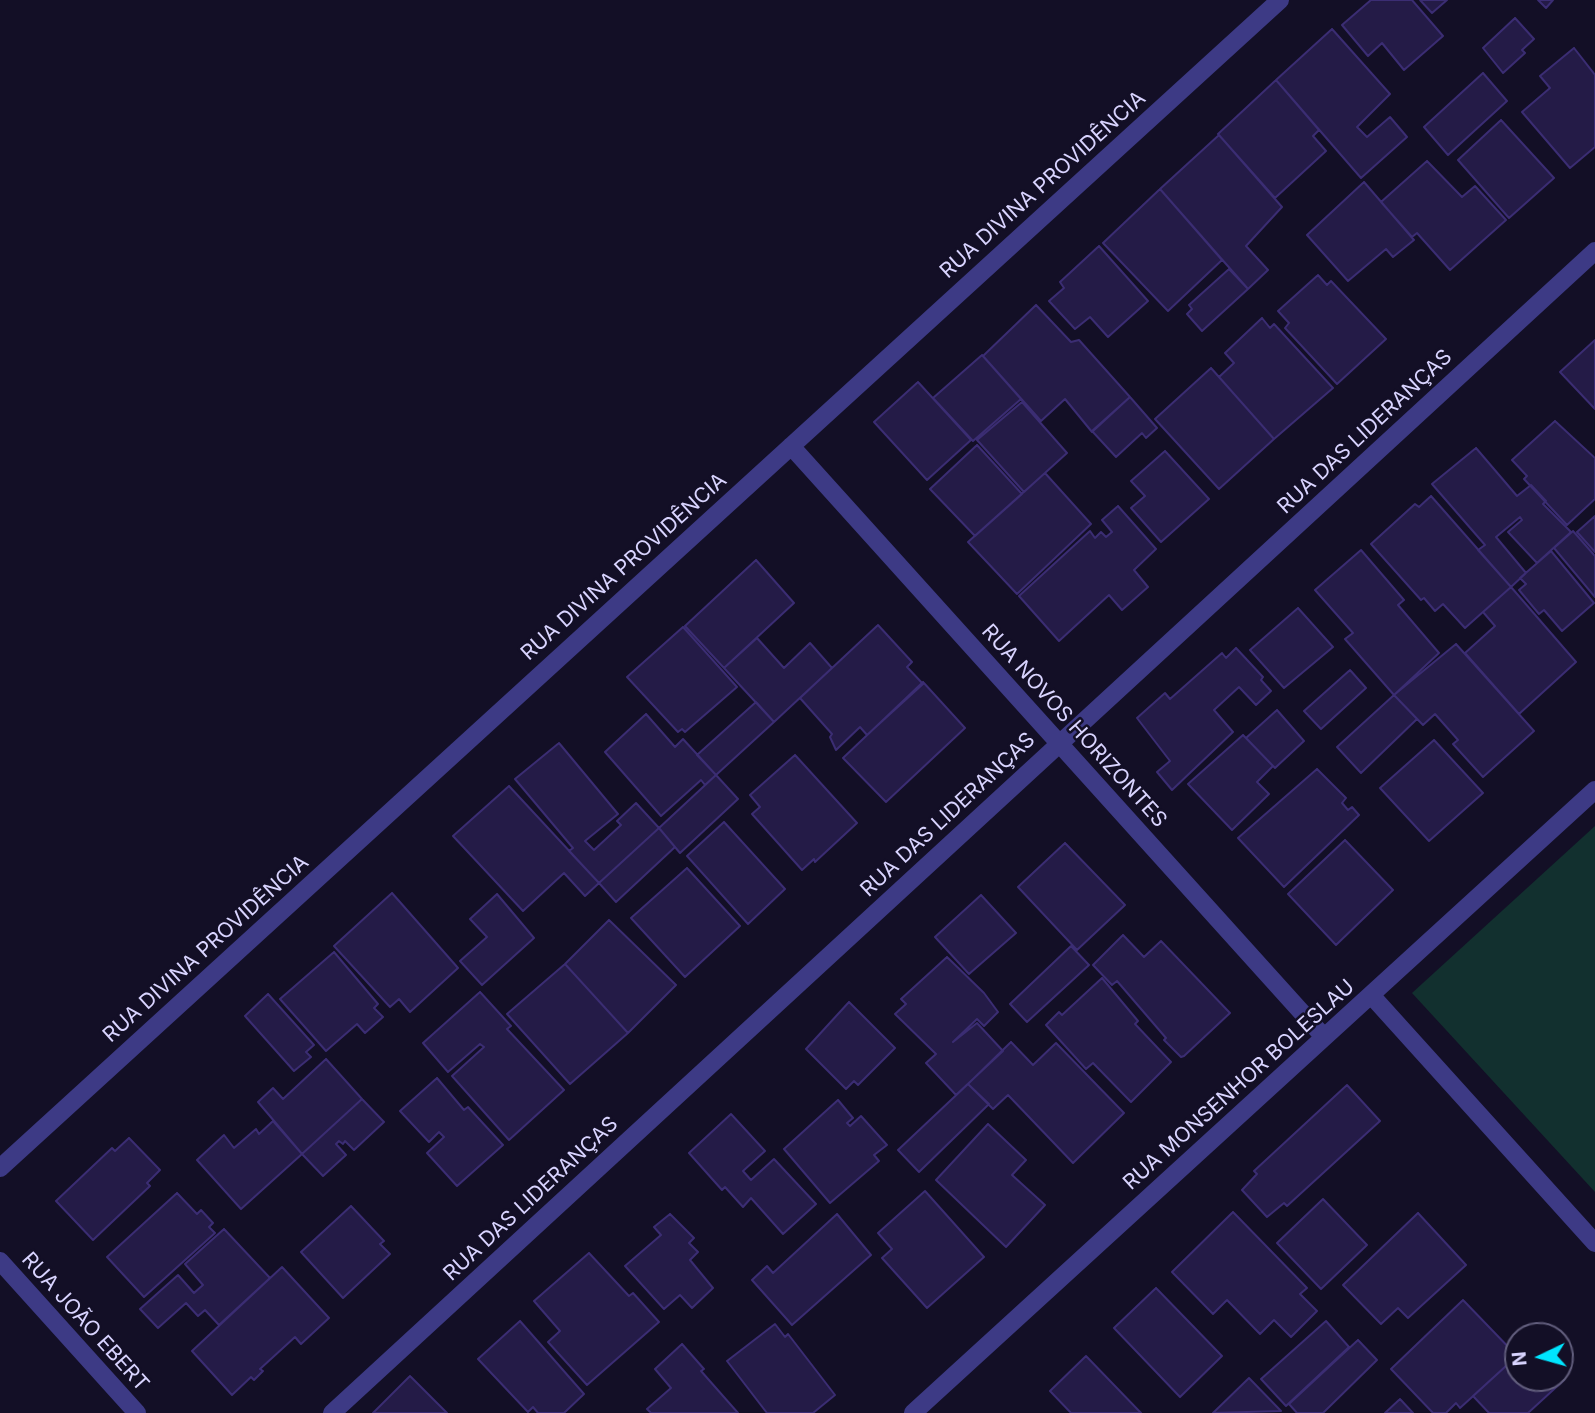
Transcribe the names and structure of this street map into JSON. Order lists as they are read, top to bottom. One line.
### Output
{"streets":{"street":["RUA DIVINA PROVIDÊNCIA","RUA DAS LIDERANÇAS","RUA NOVOS HORIZONTES","RUA MONSENHOR BOLESLAU","RUA JOÃO EBERT"]},"crossings":[["RUA DIVINA PROVIDÊNCIA","RUA NOVOS HORIZONTES"],["RUA DAS LIDERANÇAS","RUA NOVOS HORIZONTES"],["RUA NOVOS HORIZONTES","RUA MONSENHOR BOLESLAU"]],"north":"left"}
